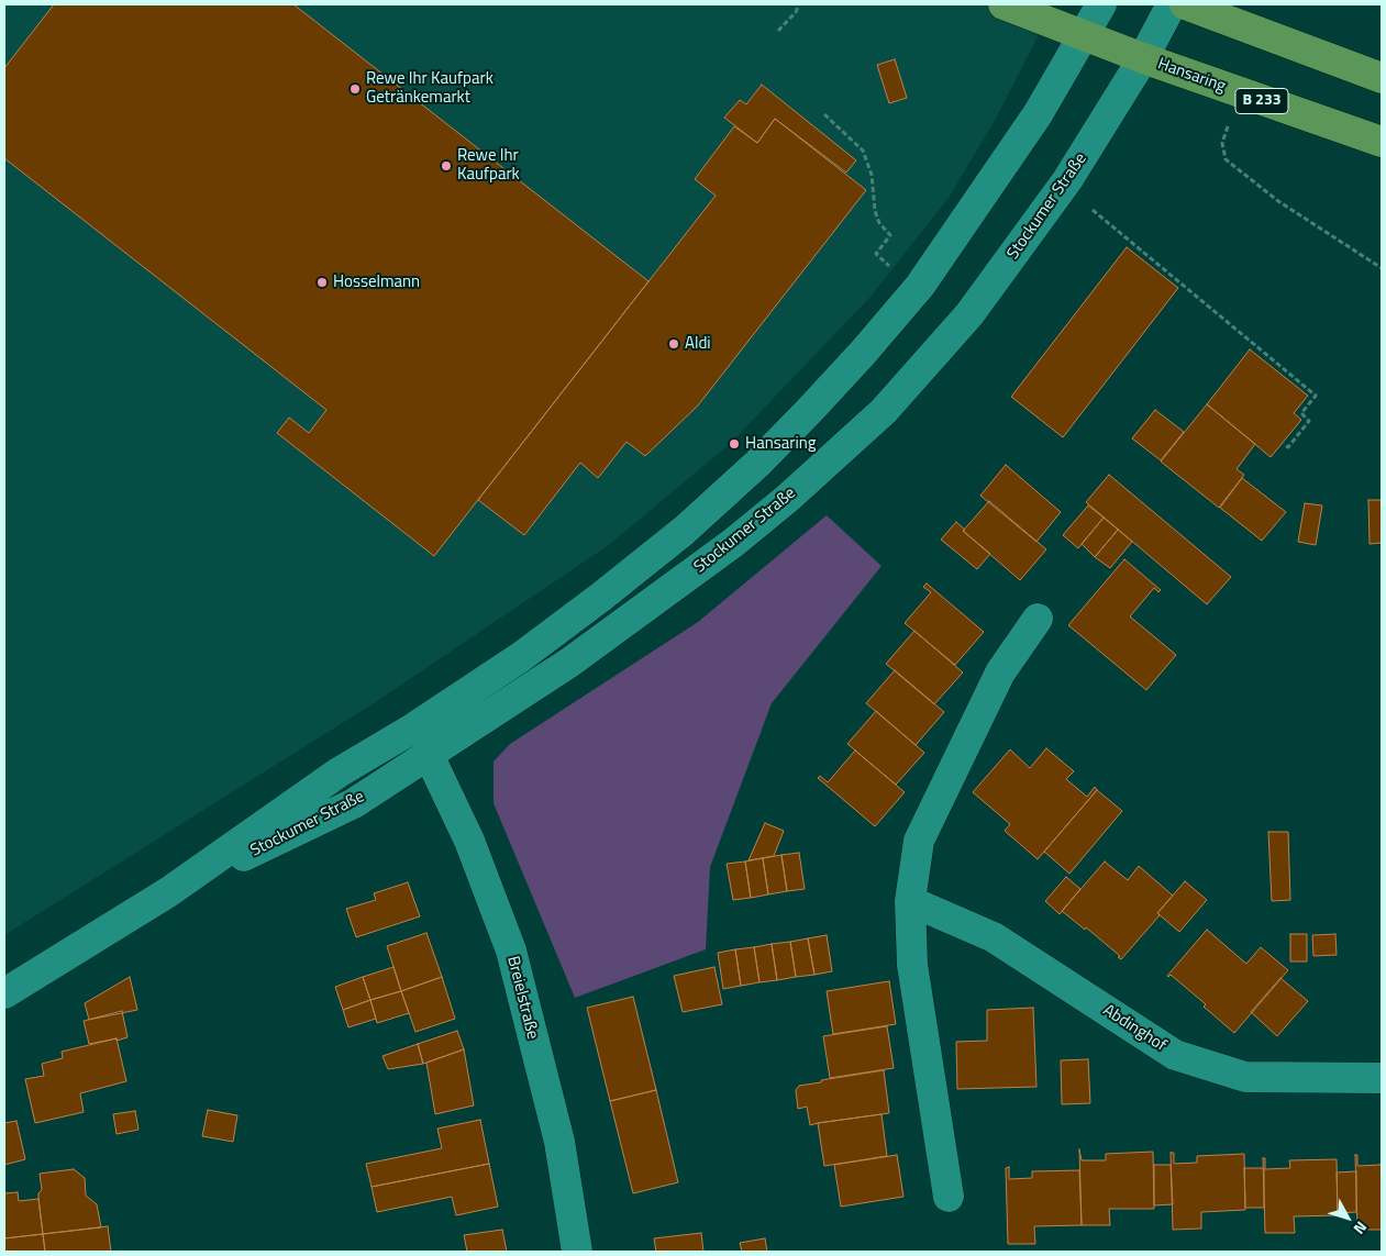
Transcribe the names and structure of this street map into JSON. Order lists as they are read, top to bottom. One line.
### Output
{"streets":{"main road":["Hansaring","B 233","Stockumer Straße","Breielstraße","Abdinghof"]},"crossings":[["Hansaring","Stockumer Straße"],["Stockumer Straße","Breielstraße"]],"places":["Rewe Ihr Kaufpark Getränkemarkt","Rewe Ihr Kaufpark","Hosselmann","Aldi","Hansaring"],"north":"bottom right"}
